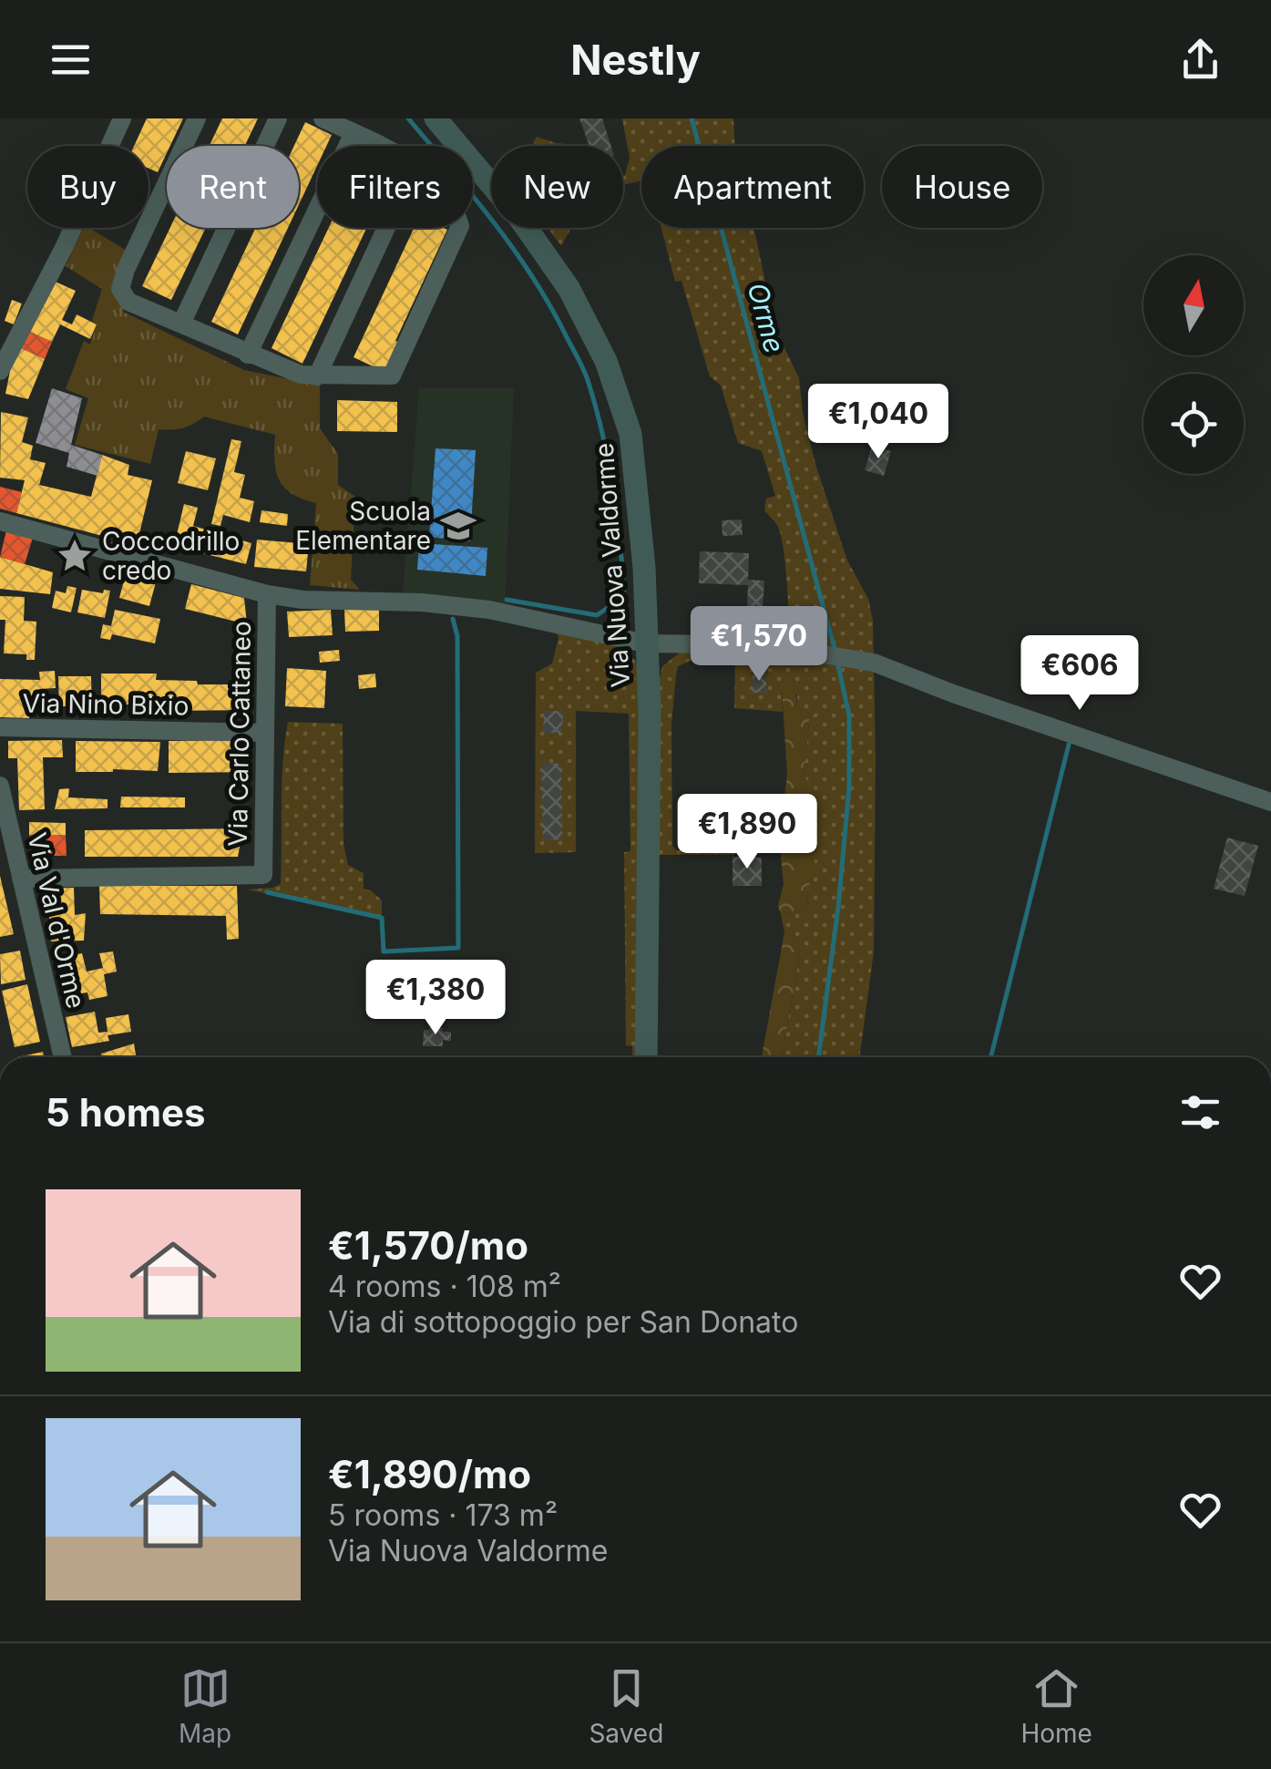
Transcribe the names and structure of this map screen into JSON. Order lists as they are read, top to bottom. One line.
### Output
{"streets":{"main road":["Via Nuova Valdorme"],"street":["Via Nino Bixio","Via Carlo Cattaneo","Via Val d'Orme"]},"crossings":[["Via Nino Bixio","Via Carlo Cattaneo"],["Via Carlo Cattaneo","Via Val d'Orme"]],"water":["Orme"],"places":{"school or university":["Scuola Elementare"],"place":["Coccodrillo credo"]},"north":"top","page":{"header":"Nestly","chip":["Buy","Rent","Filters","New","Apartment","House"],"price":["€1,040","€1,570","€606","€1,890","€1,380"],"heading":"5 homes","list":[{"name":"€1,570/mo","note":"4 rooms · 108 m² · Via di sottopoggio per San Donato"},{"name":"€1,890/mo","note":"5 rooms · 173 m² · Via Nuova Valdorme"}],"tabs":["Map","Saved","Home"]}}
